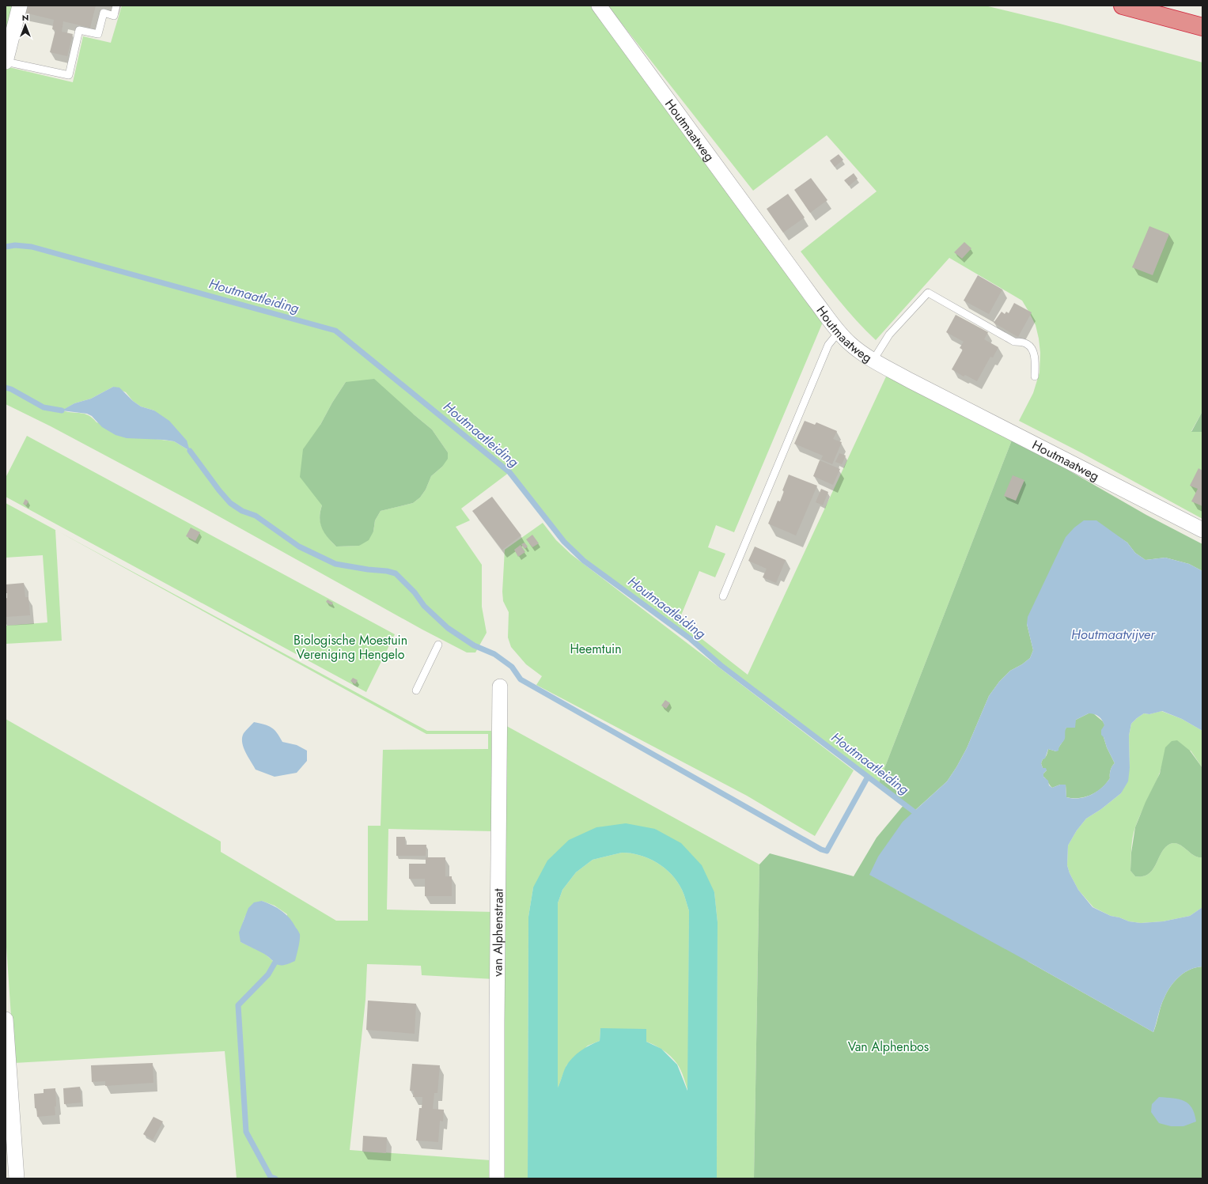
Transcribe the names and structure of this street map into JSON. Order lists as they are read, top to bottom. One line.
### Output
{"streets":{"street":["Houtmaatweg","van Alphenstraat"]},"water":["Houtmaatleiding","Houtmaatvijver"],"parks":["Biologische Moestuin Vereniging Hengelo","Heemtuin","Van Alphenbos"],"north":"top"}
